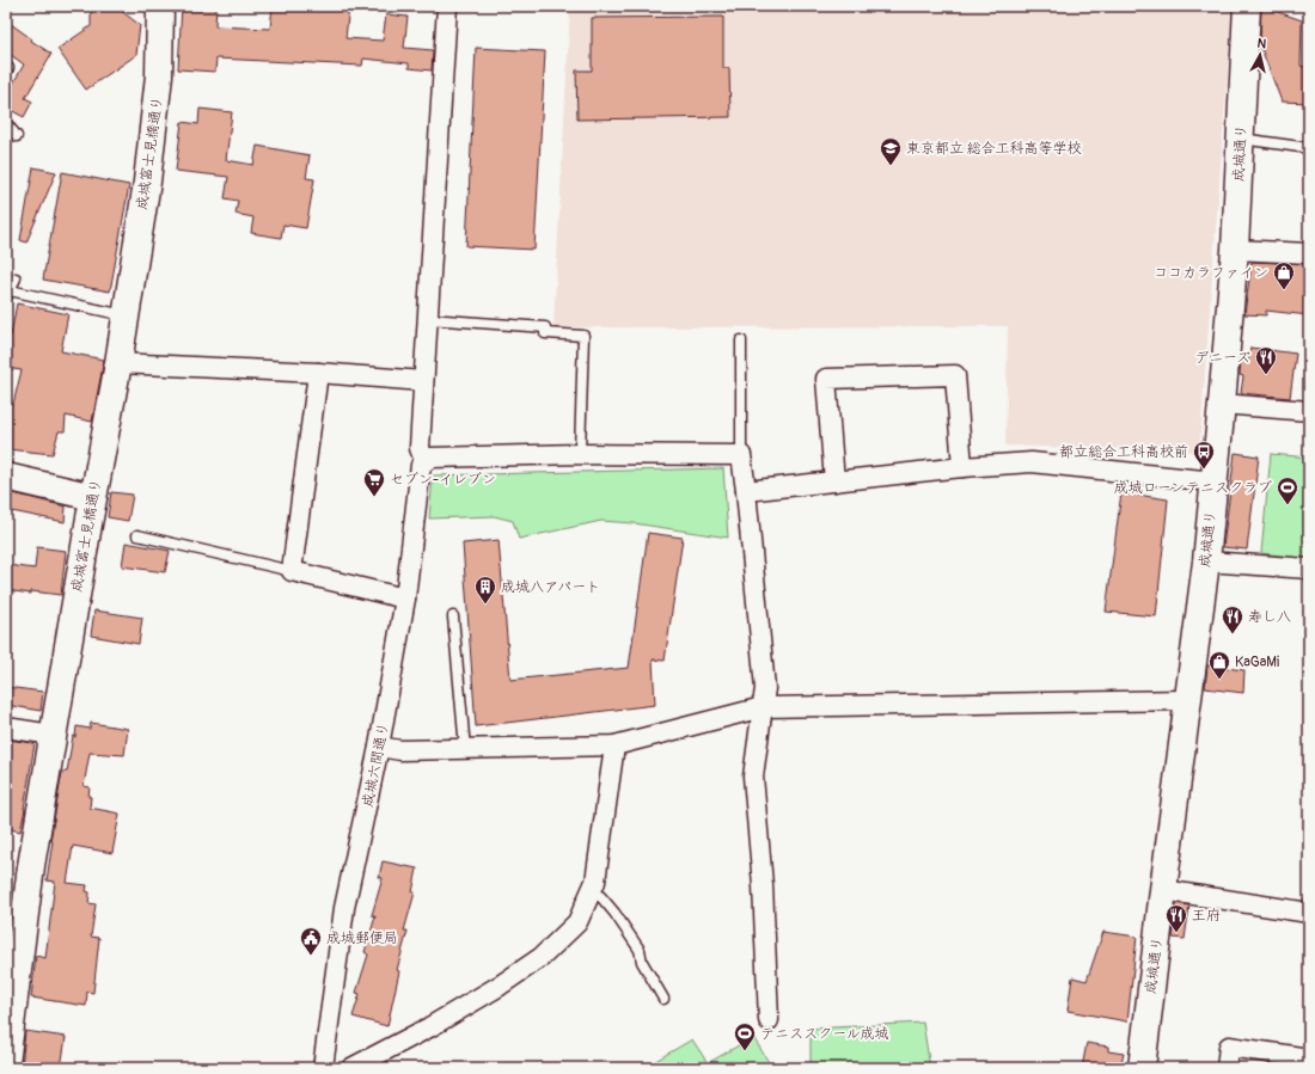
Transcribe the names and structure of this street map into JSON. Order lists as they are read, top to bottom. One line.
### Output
{"streets":{"street":["成城富士見橋通り","成城通り","成城六間通り"]},"places":{"school or university":["東京都立 総合工科高等学校"],"shop":["ココカラファイン","KaGaMi"],"restaurant":["デニーズ","寿し八","王府"],"bus stop":["都立総合工科高校前"],"supermarket":["セブン-イレブン"],"sports":["成城ローンテニスクラブ","テニススクール成城"],"building":["成城八アパート"],"public building":["成城郵便局"]},"north":"top"}
